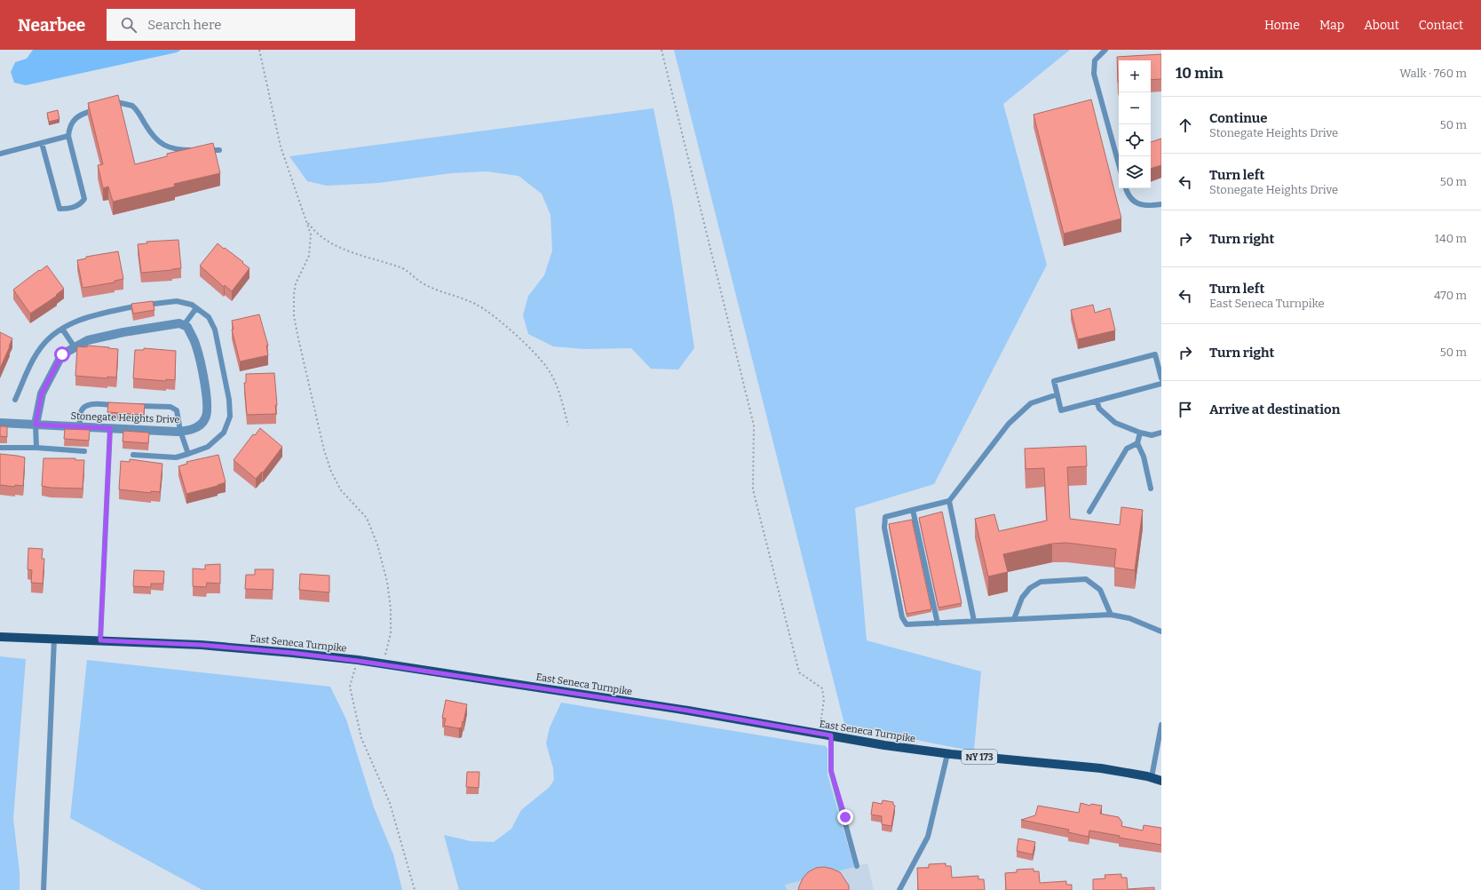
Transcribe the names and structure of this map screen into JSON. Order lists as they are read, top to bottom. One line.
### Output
{"streets":{"main road":["East Seneca Turnpike","NY 173"],"street":["Stonegate Heights Drive"]},"page":{"header":"Nearbee","search":"Search here","nav":["Home","Map","About","Contact"],"heading":["10 min","Walk · 760 m"],"map_buttons":["+","−"],"list":[["Continue","Stonegate Heights Drive","50 m"],["Turn left","Stonegate Heights Drive","50 m"],["Turn right","140 m"],["Turn left","East Seneca Turnpike","470 m"],["Turn right","50 m"],"Arrive at destination"]}}
